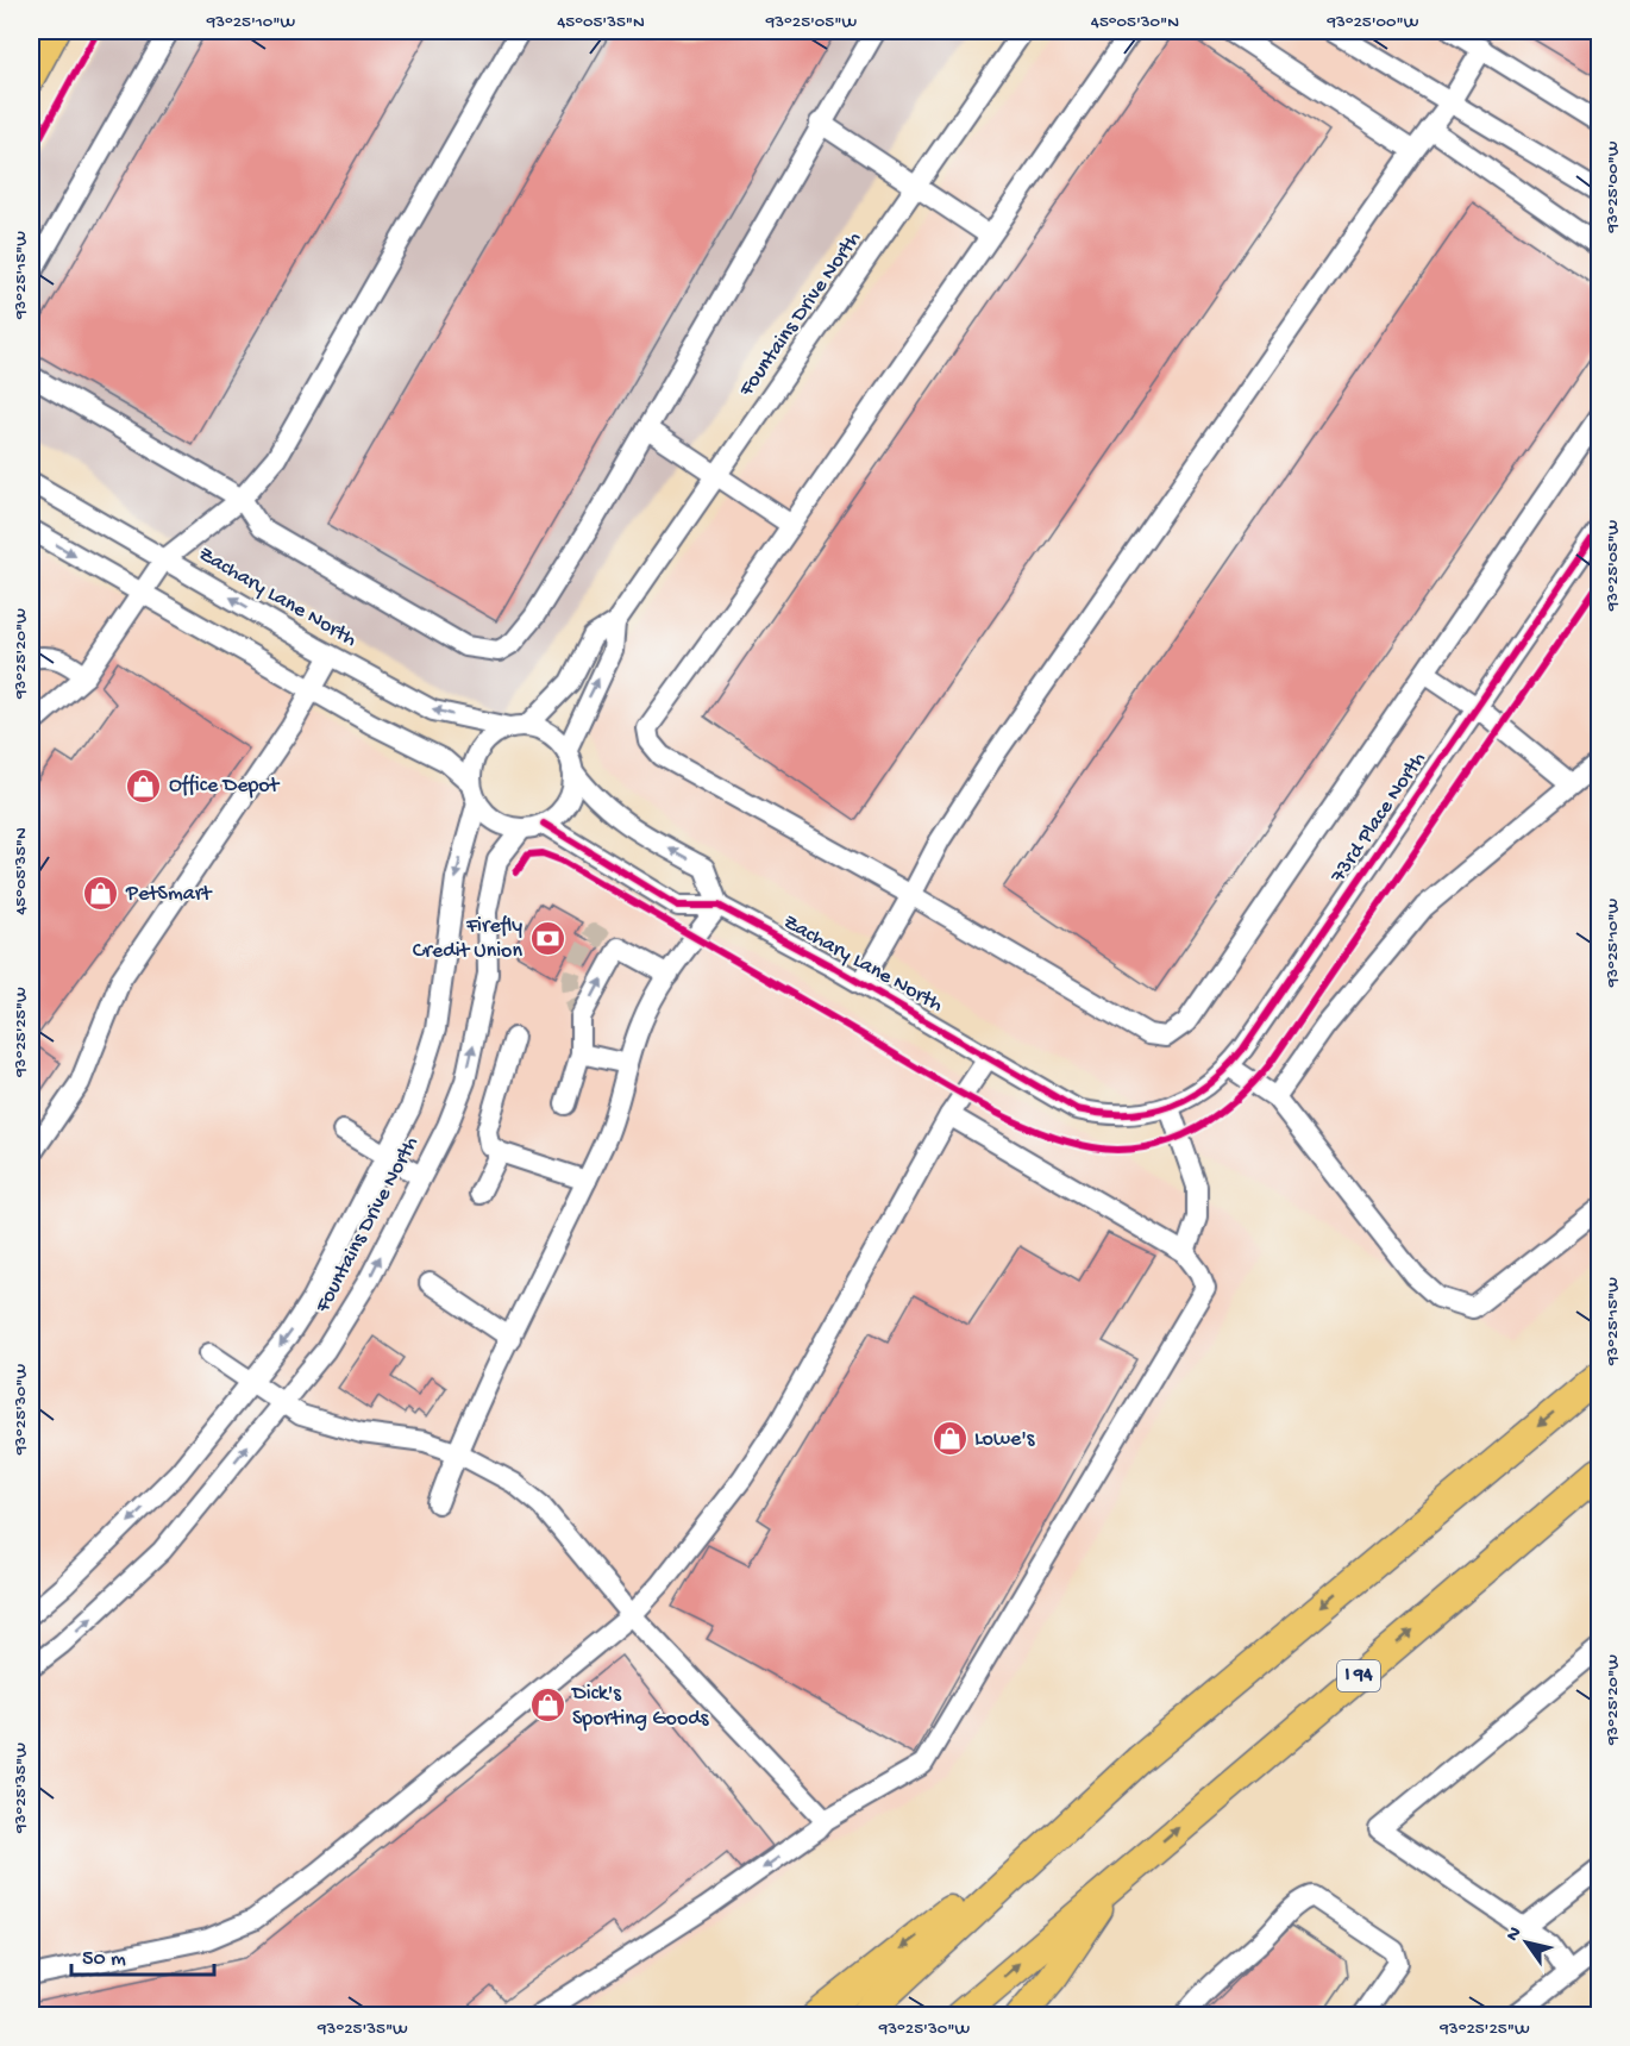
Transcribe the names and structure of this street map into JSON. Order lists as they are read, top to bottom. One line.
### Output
{"streets":{"highway":["I 94"],"street":["Fountains Drive North","Zachary Lane North","73rd Place North"]},"crossings":[["Fountains Drive North","Zachary Lane North"],["Zachary Lane North","73rd Place North"]],"places":{"shop":["Office Depot","PetSmart","Lowe's","Dick's Sporting Goods"],"bank":["Firefly Credit Union"]},"scale_bar":"50 m","north":"top left","coordinates":["93°25'10\"W","45°05'35\"N","93°25'05\"W","45°05'30\"N","93°25'00\"W","93°25'15\"W","93°25'20\"W","93°25'25\"W","93°25'30\"W","93°25'35\"W"]}
